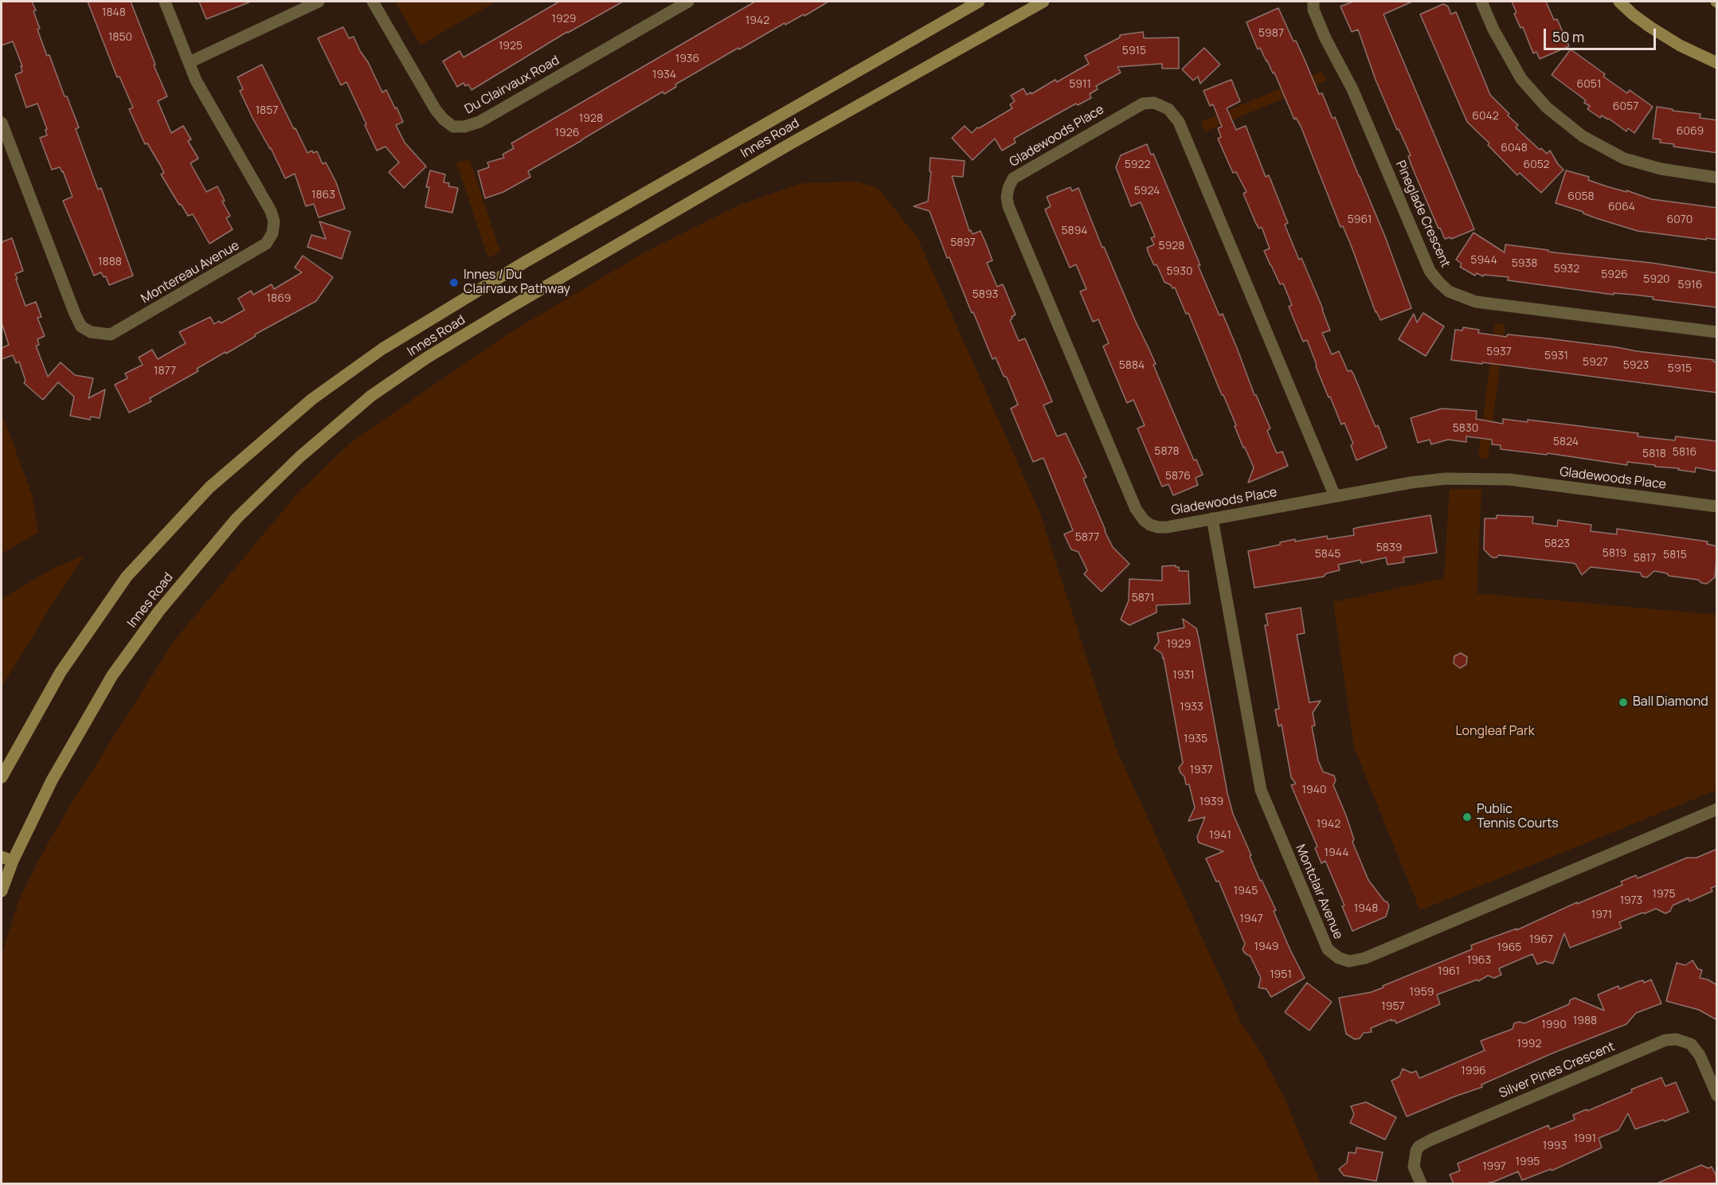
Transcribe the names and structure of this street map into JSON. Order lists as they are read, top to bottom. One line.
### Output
{"streets":{"main road":["Innes Road"],"street":["Du Clairvaux Road","Gladewoods Place","Pineglade Crescent","Montereau Avenue","Montclair Avenue","Silver Pines Crescent"]},"crossings":[["Gladewoods Place","Montclair Avenue"]],"parks":["Longleaf Park"],"places":["Innes / Du Clairvaux Pathway","Ball Diamond","Public Tennis Courts"],"house_numbers":["1848","1929","1942","5987","1850","1925","5915","1936","1934","5911","6051","6057","1857","6042","1928","6069","1926","6048","5922","6052","5924","1863","6058","6064","5961","6070","5894","5897","5928","5944","1888","5938","5932","5930","5926","5920","5916","5893","1869","5937","5931","5927","5884","5923","5915","1877","5830","5824","5878","5816","5818","5876","5877","5823","5839","5819","5845","5815","5817","5871","1929","1931","1933","1935","1937","1940","1939","1942","1941","1944","1945","1975","1973","1948","1971","1947","1967","1949","1965","1963","1961","1951","1959","1957","1988","1990","1992","1996","1991","1993","1995","1997"],"scale_bar":"50 m"}
